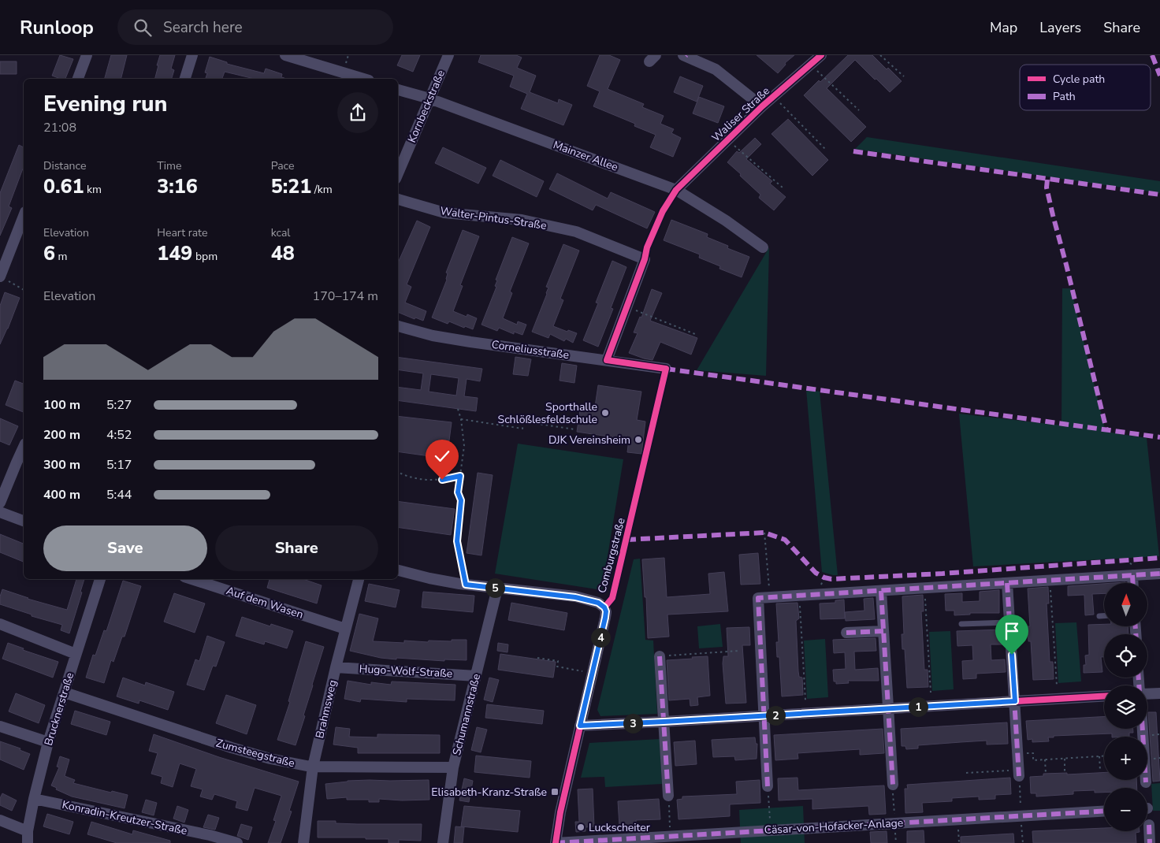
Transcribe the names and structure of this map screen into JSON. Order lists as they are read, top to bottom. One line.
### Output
{"streets":{"street":["Kornbeckstraße","Waliser Straße","Mainzer Allee","Walter-Pintus-Straße","Corneliusstraße","Comburgstraße","Auf dem Wasen","Hugo-Wolf-Straße","Brucknerstraße","Brahmsweg","Schumannstraße","Zumsteegstraße","Konradin-Kreutzer-Straße","Cäsar-von-Hofacker-Anlage"]},"crossings":[["Kornbeckstraße","Mainzer Allee"],["Waliser Straße","Mainzer Allee"],["Comburgstraße","Cäsar-von-Hofacker-Anlage"],["Auf dem Wasen","Brahmsweg"],["Hugo-Wolf-Straße","Brahmsweg"],["Hugo-Wolf-Straße","Schumannstraße"],["Brucknerstraße","Zumsteegstraße"],["Brucknerstraße","Konradin-Kreutzer-Straße"],["Brahmsweg","Zumsteegstraße"],["Schumannstraße","Zumsteegstraße"]],"places":{"other":["Sporthalle Schlößlesfeldschule","DJK Vereinsheim","Luckscheiter"],"transit":["Elisabeth-Kranz-Straße"]},"legend":["Cycle path","Path"],"north":"top","page":{"header":"Runloop","search":"Search here","nav":["Map","Layers","Share"],"heading":["Evening run","21:08"],"stats":[["Distance","0.61 km"],["Time","3:16"],["Pace","5:21 /km"],["Elevation","6 m"],["Heart rate","149 bpm"],["kcal","48"]],"chart":["Elevation","170–174 m"],"list":[{"name":"100 m","note":"5:27"},{"name":"200 m","note":"4:52"},{"name":"300 m","note":"5:17"},{"name":"400 m","note":"5:44"}],"buttons":["Save","Share"],"pins":["5","4","1","2","3"],"map_buttons":["+","−"]}}
